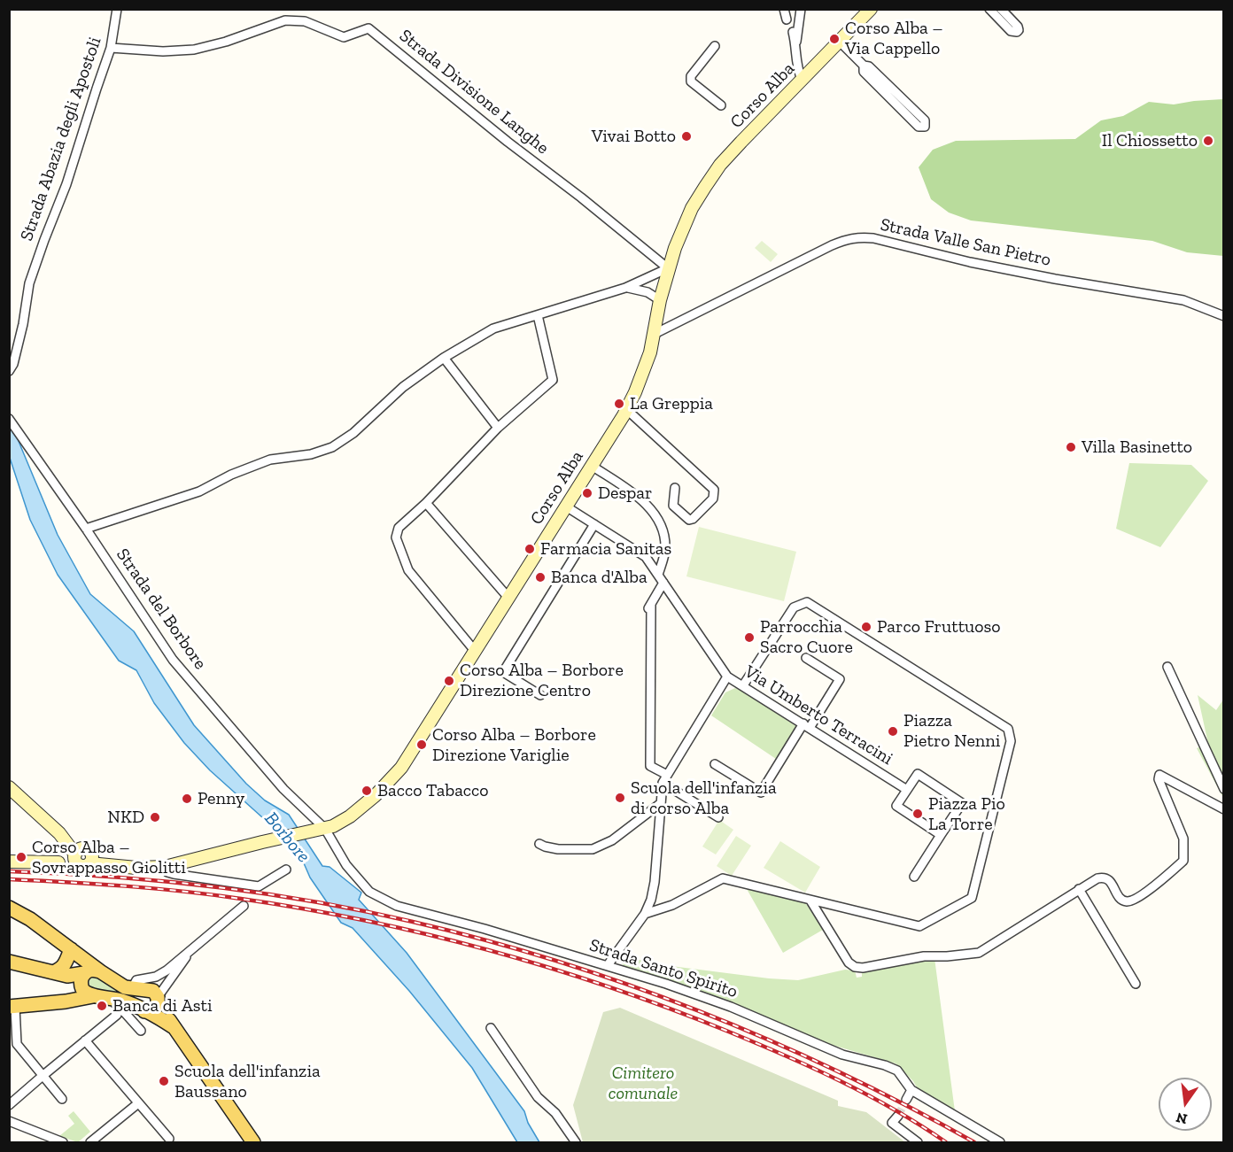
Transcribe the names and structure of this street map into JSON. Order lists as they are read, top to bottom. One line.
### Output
{"streets":{"street":["Strada Divisione Langhe","Corso Alba","Strada Abazia degli Apostoli","Strada Valle San Pietro","Strada del Borbore","Via Umberto Terracini","Strada Santo Spirito"]},"crossings":[["Strada Divisione Langhe","Corso Alba"],["Strada Divisione Langhe","Strada Abazia degli Apostoli"],["Corso Alba","Strada Valle San Pietro"],["Corso Alba","Strada del Borbore"],["Corso Alba","Via Umberto Terracini"],["Corso Alba","Strada Santo Spirito"],["Strada del Borbore","Strada Santo Spirito"]],"water":["Borbore"],"parks":["Cimitero comunale"],"places":["Corso Alba – Via Cappello","Vivai Botto","Il Chiossetto","La Greppia","Villa Basinetto","Despar","Farmacia Sanitas","Banca d'Alba","Parco Fruttuoso","Parrocchia Sacro Cuore","Corso Alba – Borbore Direzione Centro","Piazza Pietro Nenni","Corso Alba – Borbore Direzione Variglie","Bacco Tabacco","Scuola dell'infanzia di corso Alba","Penny","Piazza Pio La Torre","NKD","Corso Alba – Sovrappasso Giolitti","Banca di Asti","Scuola dell'infanzia Baussano"],"north":"bottom"}
